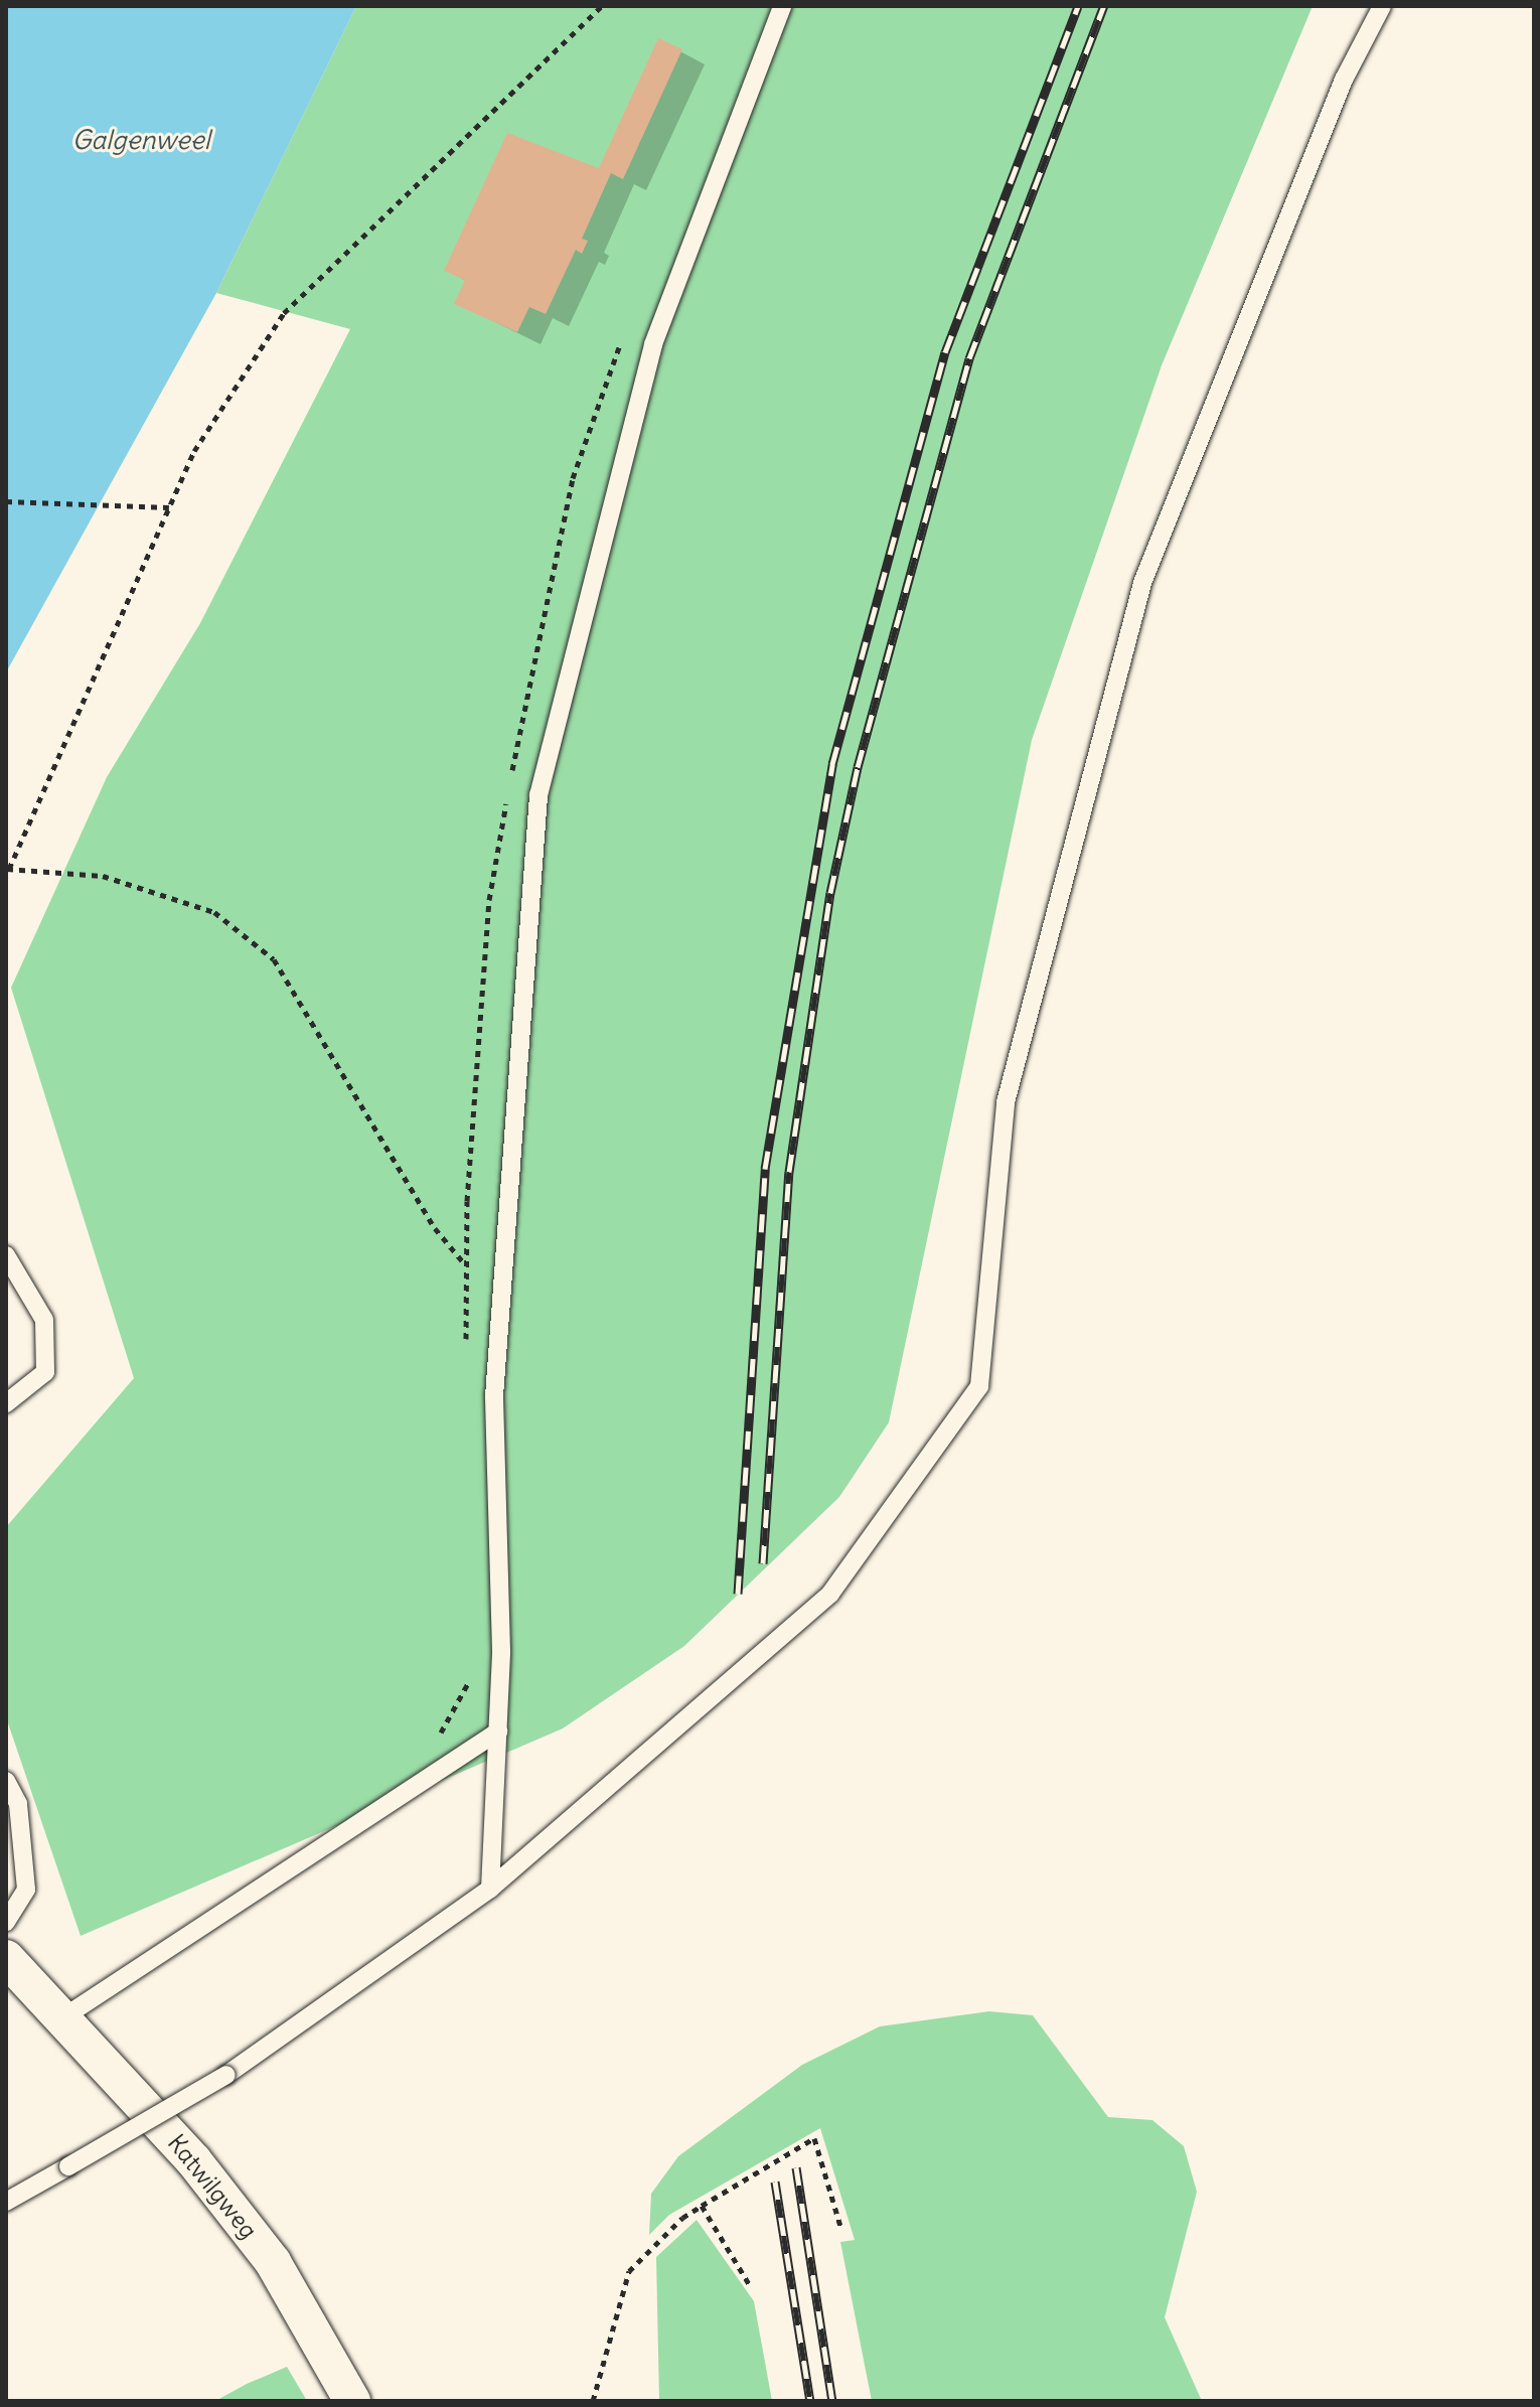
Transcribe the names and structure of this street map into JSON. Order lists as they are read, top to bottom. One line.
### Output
{"streets":{"street":["Katwilgweg"]},"water":["Galgenweel"]}
